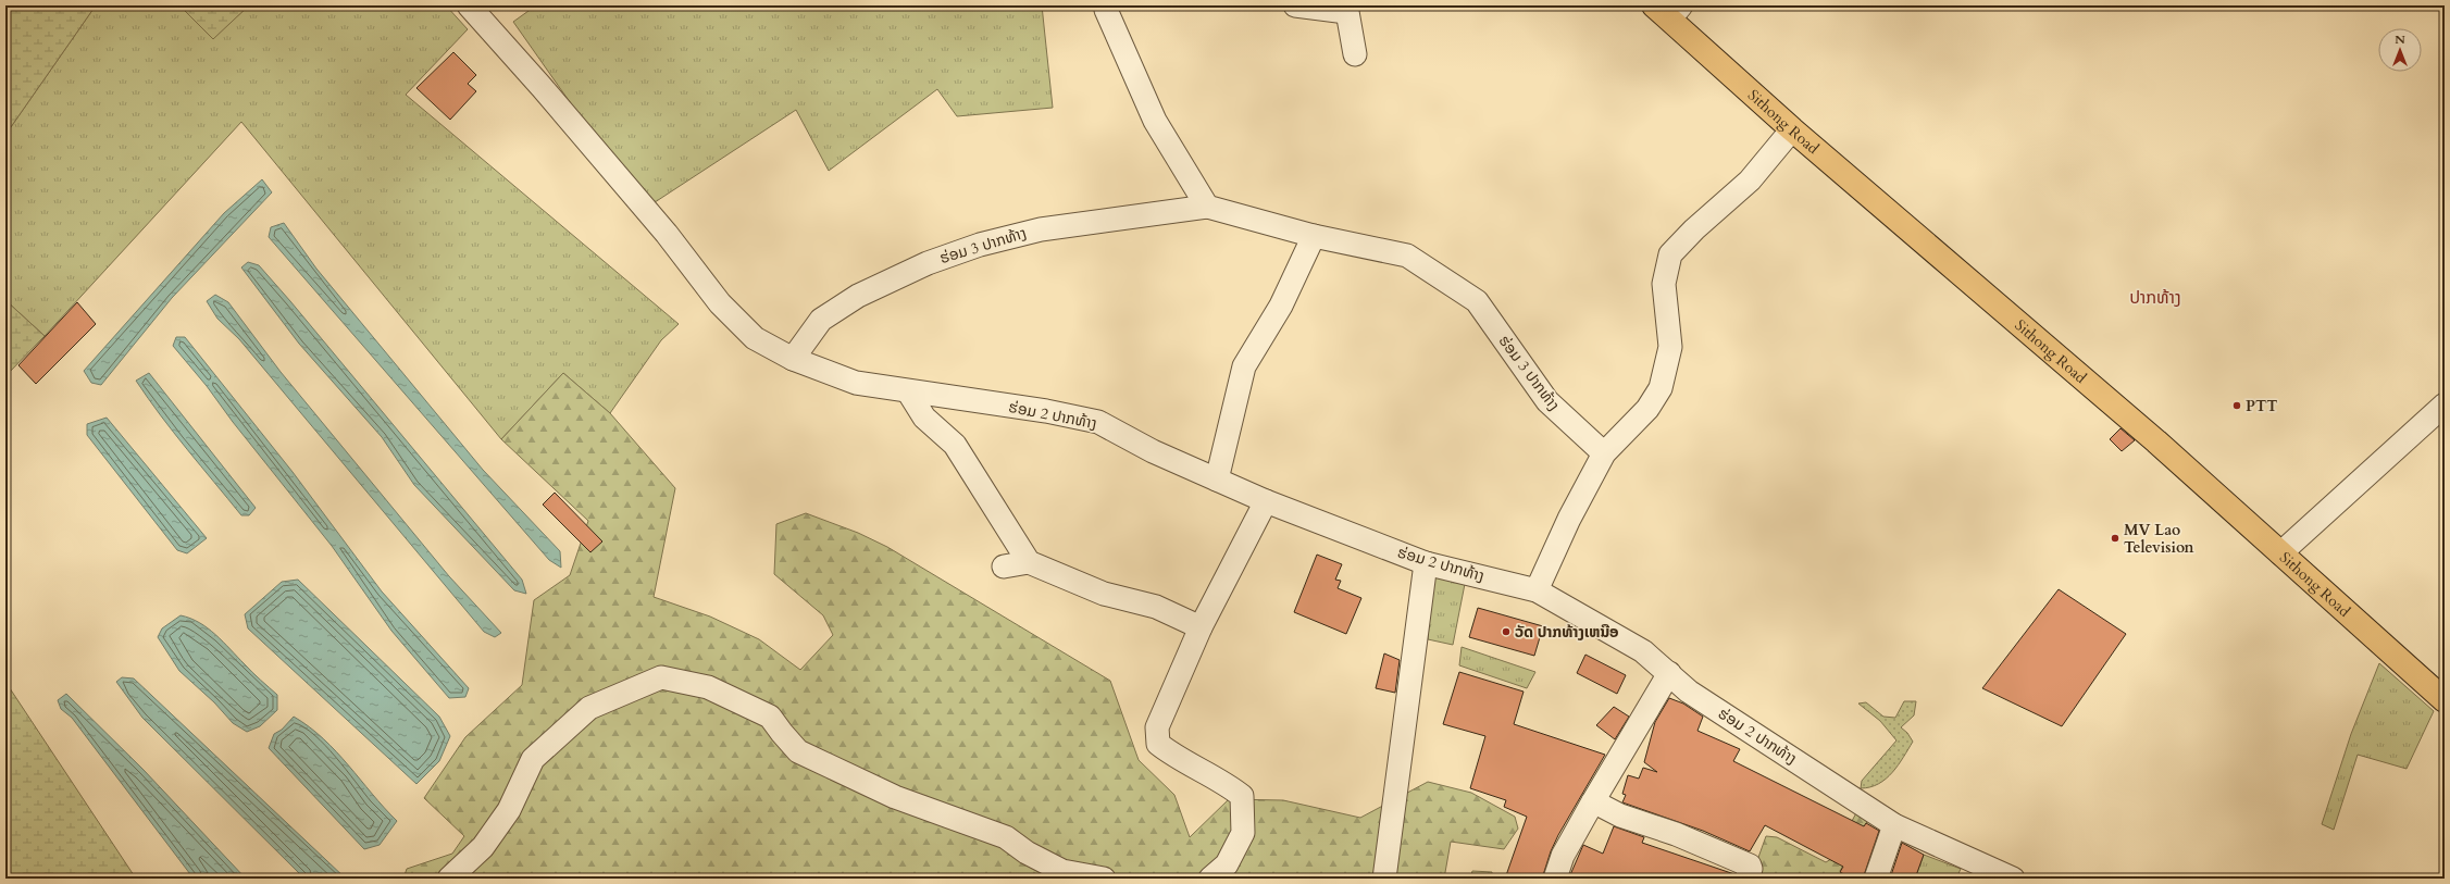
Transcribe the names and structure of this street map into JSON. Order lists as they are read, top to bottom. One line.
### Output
{"streets":{"main road":["Sithong Road"],"street":["ຮ່ອມ 3 ປາກທ້າງ","ຮ່ອມ 2 ປາກທ້າງ"]},"crossings":[["ຮ່ອມ 3 ປາກທ້າງ","ຮ່ອມ 2 ປາກທ້າງ"]],"districts":["ປາກທ້າງ"],"places":["PTT","MV Lao Television","ວັດ ປາກທ້າງເຫນືອ"],"north":"top"}
